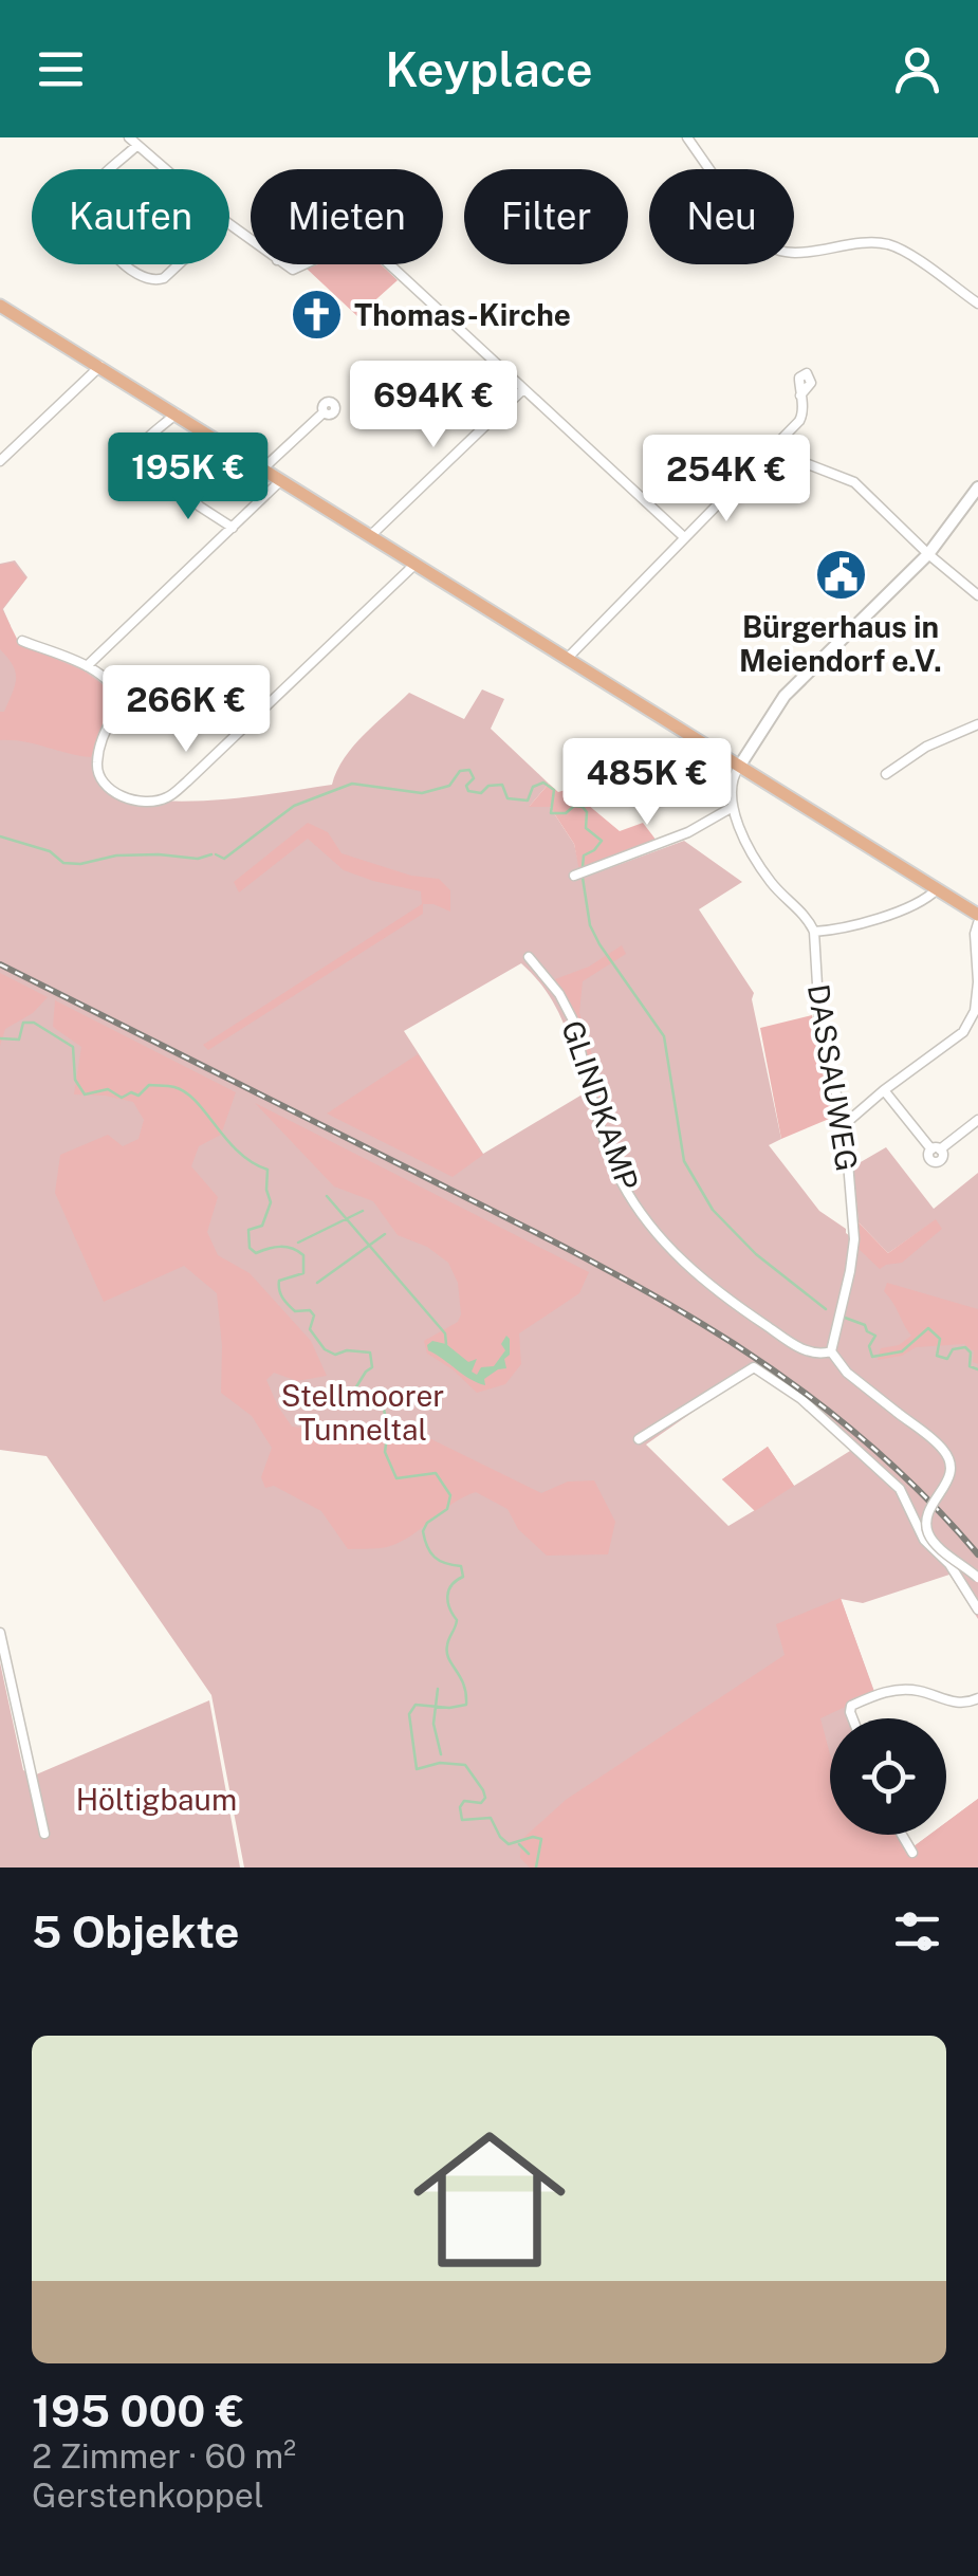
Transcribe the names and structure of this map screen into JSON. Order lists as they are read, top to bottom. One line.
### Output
{"streets":{"street":["DASSAUWEG","GLINDKAMP"]},"crossings":[["DASSAUWEG","GLINDKAMP"]],"parks":["Stellmoorer Tunneltal","Höltigbaum"],"places":{"church":["Thomas-Kirche"],"public building":["Bürgerhaus in Meiendorf e.V."]},"page":{"header":"Keyplace","chip":["Kaufen","Mieten","Filter","Neu"],"price":["694K €","195K €","254K €","266K €","485K €"],"heading":"5 Objekte","list":[{"name":"195 000 €","note":"2 Zimmer · 60 m² · Gerstenkoppel"}]}}
